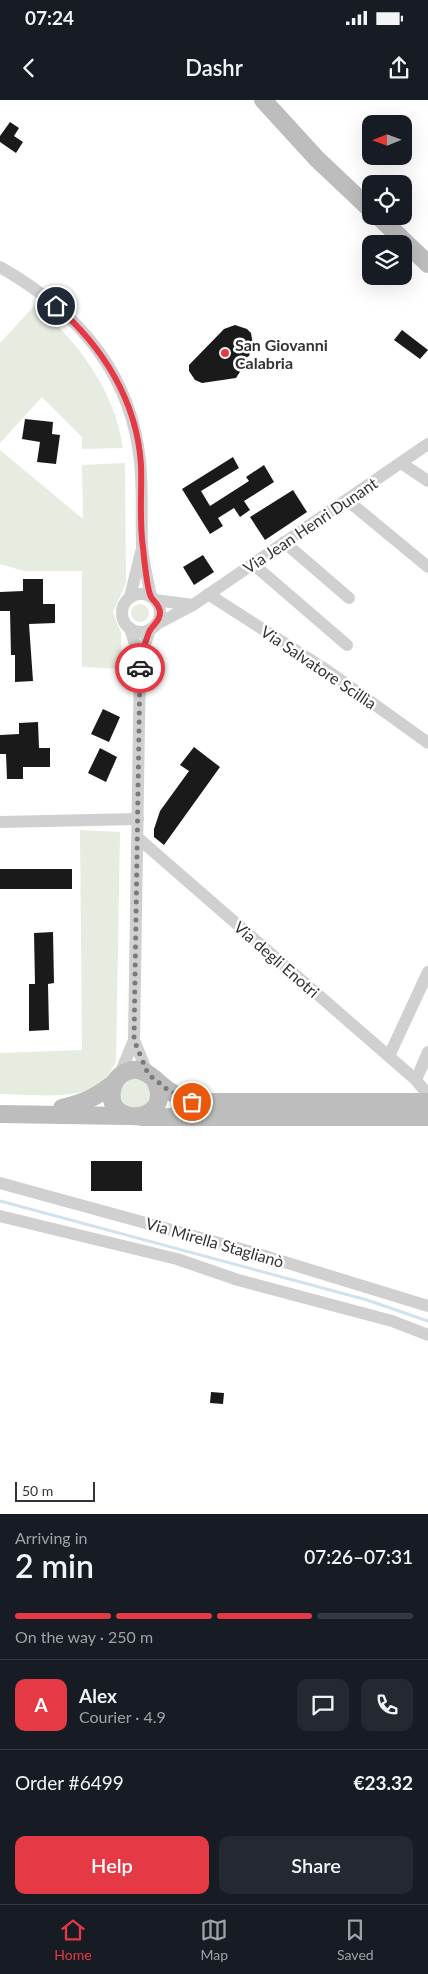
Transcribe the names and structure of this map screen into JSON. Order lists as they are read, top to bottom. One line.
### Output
{"streets":{"street":["Via Jean Henri Dunant","Via Salvatore Scillìa","Via degli Enotri","Via Mirella Staglianò"]},"crossings":[["Via Jean Henri Dunant","Via Salvatore Scillìa"]],"places":["San Giovanni Calabria"],"scale_bar":"50 m","north":"left","page":{"status":"07:24","header":"Dashr","scale":"50 m","heading":["2 min","Arriving in","07:26–07:31"],"panel":["Alex","Courier · 4.9","Order #6499","€23.32"],"bar":"On the way · 250 m","round":"A","buttons":["Help","Share"],"tabs":["Home","Map","Saved"]}}
